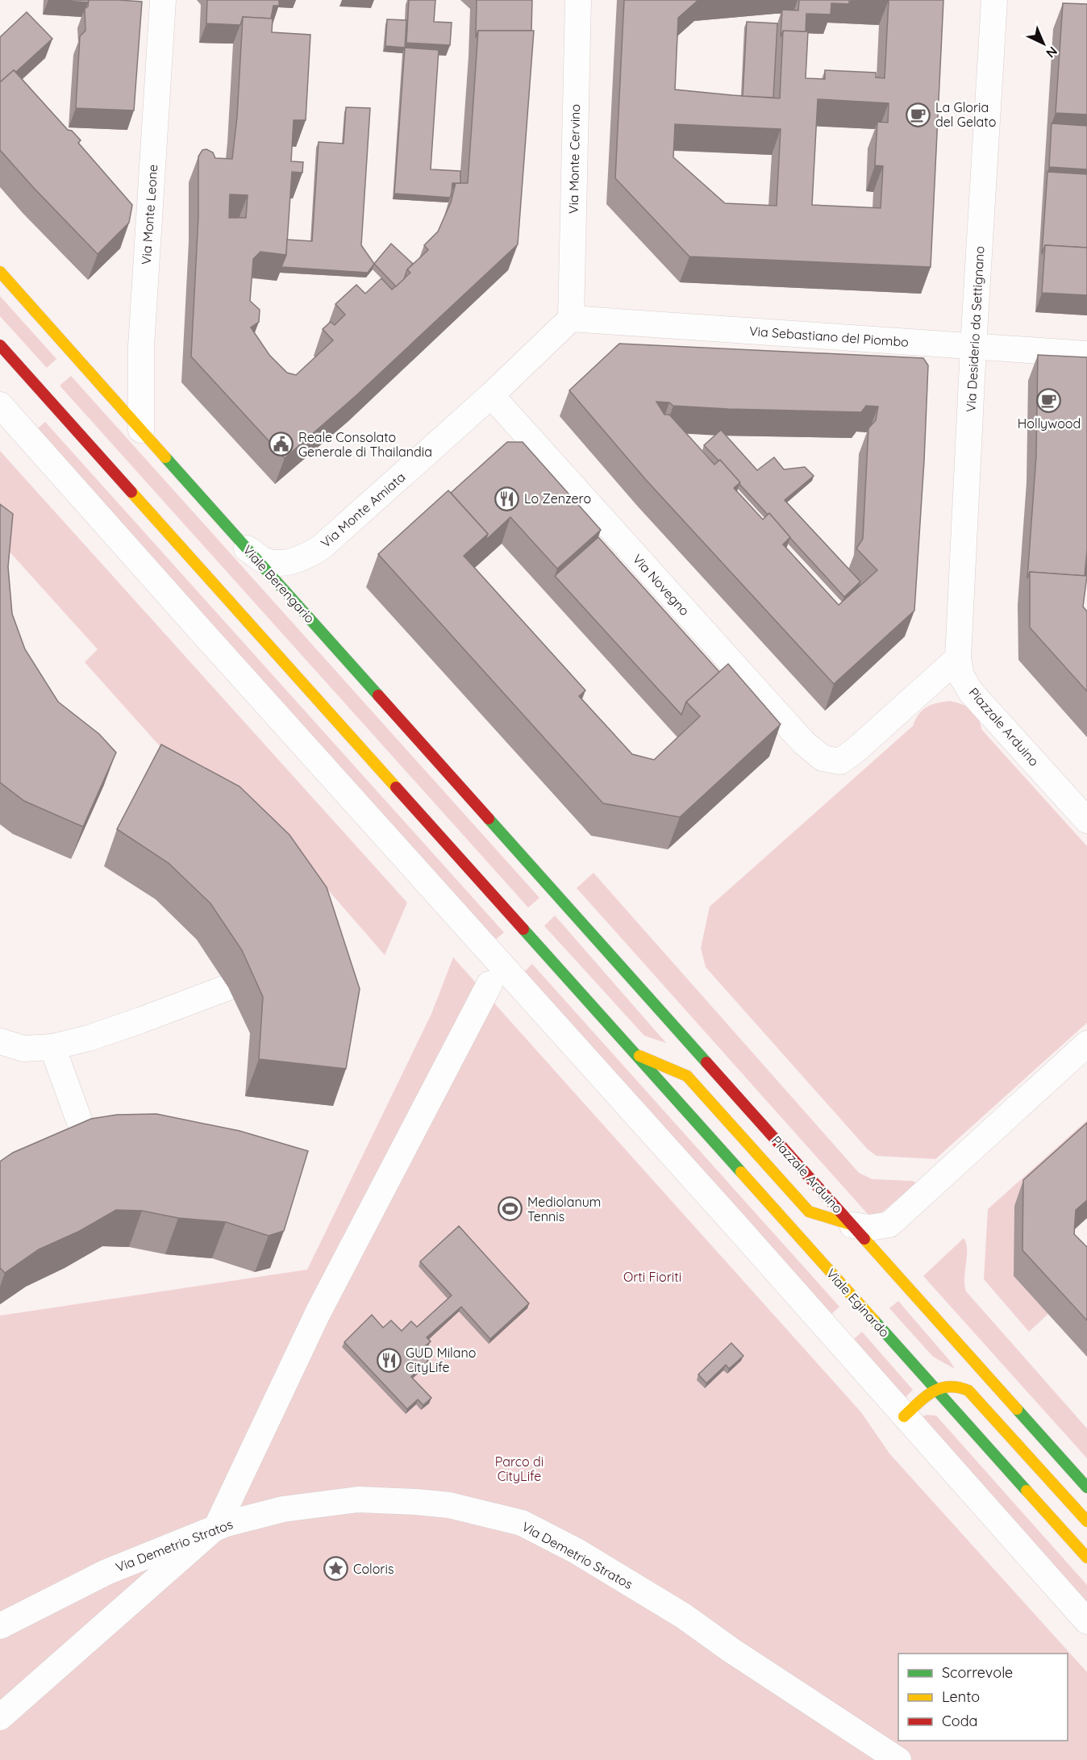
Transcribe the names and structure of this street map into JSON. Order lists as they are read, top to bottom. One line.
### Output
{"streets":{"main road":["Viale Berengario","Piazzale Arduino","Viale Eginardo"],"street":["Via Monte Cervino","Via Monte Leone","Via Desiderio da Settignano","Via Sebastiano del Piombo","Via Monte Amiata","Via Novegno","Via Demetrio Stratos"]},"crossings":[["Via Monte Cervino","Via Sebastiano del Piombo"],["Via Monte Cervino","Via Monte Amiata"],["Via Monte Leone","Viale Berengario"],["Via Desiderio da Settignano","Via Sebastiano del Piombo"],["Via Desiderio da Settignano","Via Novegno"],["Via Desiderio da Settignano","Piazzale Arduino"],["Via Sebastiano del Piombo","Via Monte Amiata"],["Via Monte Amiata","Viale Berengario"],["Via Monte Amiata","Via Novegno"],["Viale Berengario","Piazzale Arduino"],["Via Novegno","Piazzale Arduino"]],"parks":["Orti Fioriti","Parco di CityLife"],"places":{"cafe":["La Gloria del Gelato","Hollywood"],"public building":["Reale Consolato Generale di Thailandia"],"restaurant":["Lo Zenzero","GUD Milano CityLife"],"sports":["Mediolanum Tennis"],"place":["Coloris"]},"legend":["Scorrevole","Lento","Coda"],"north":"bottom right"}
